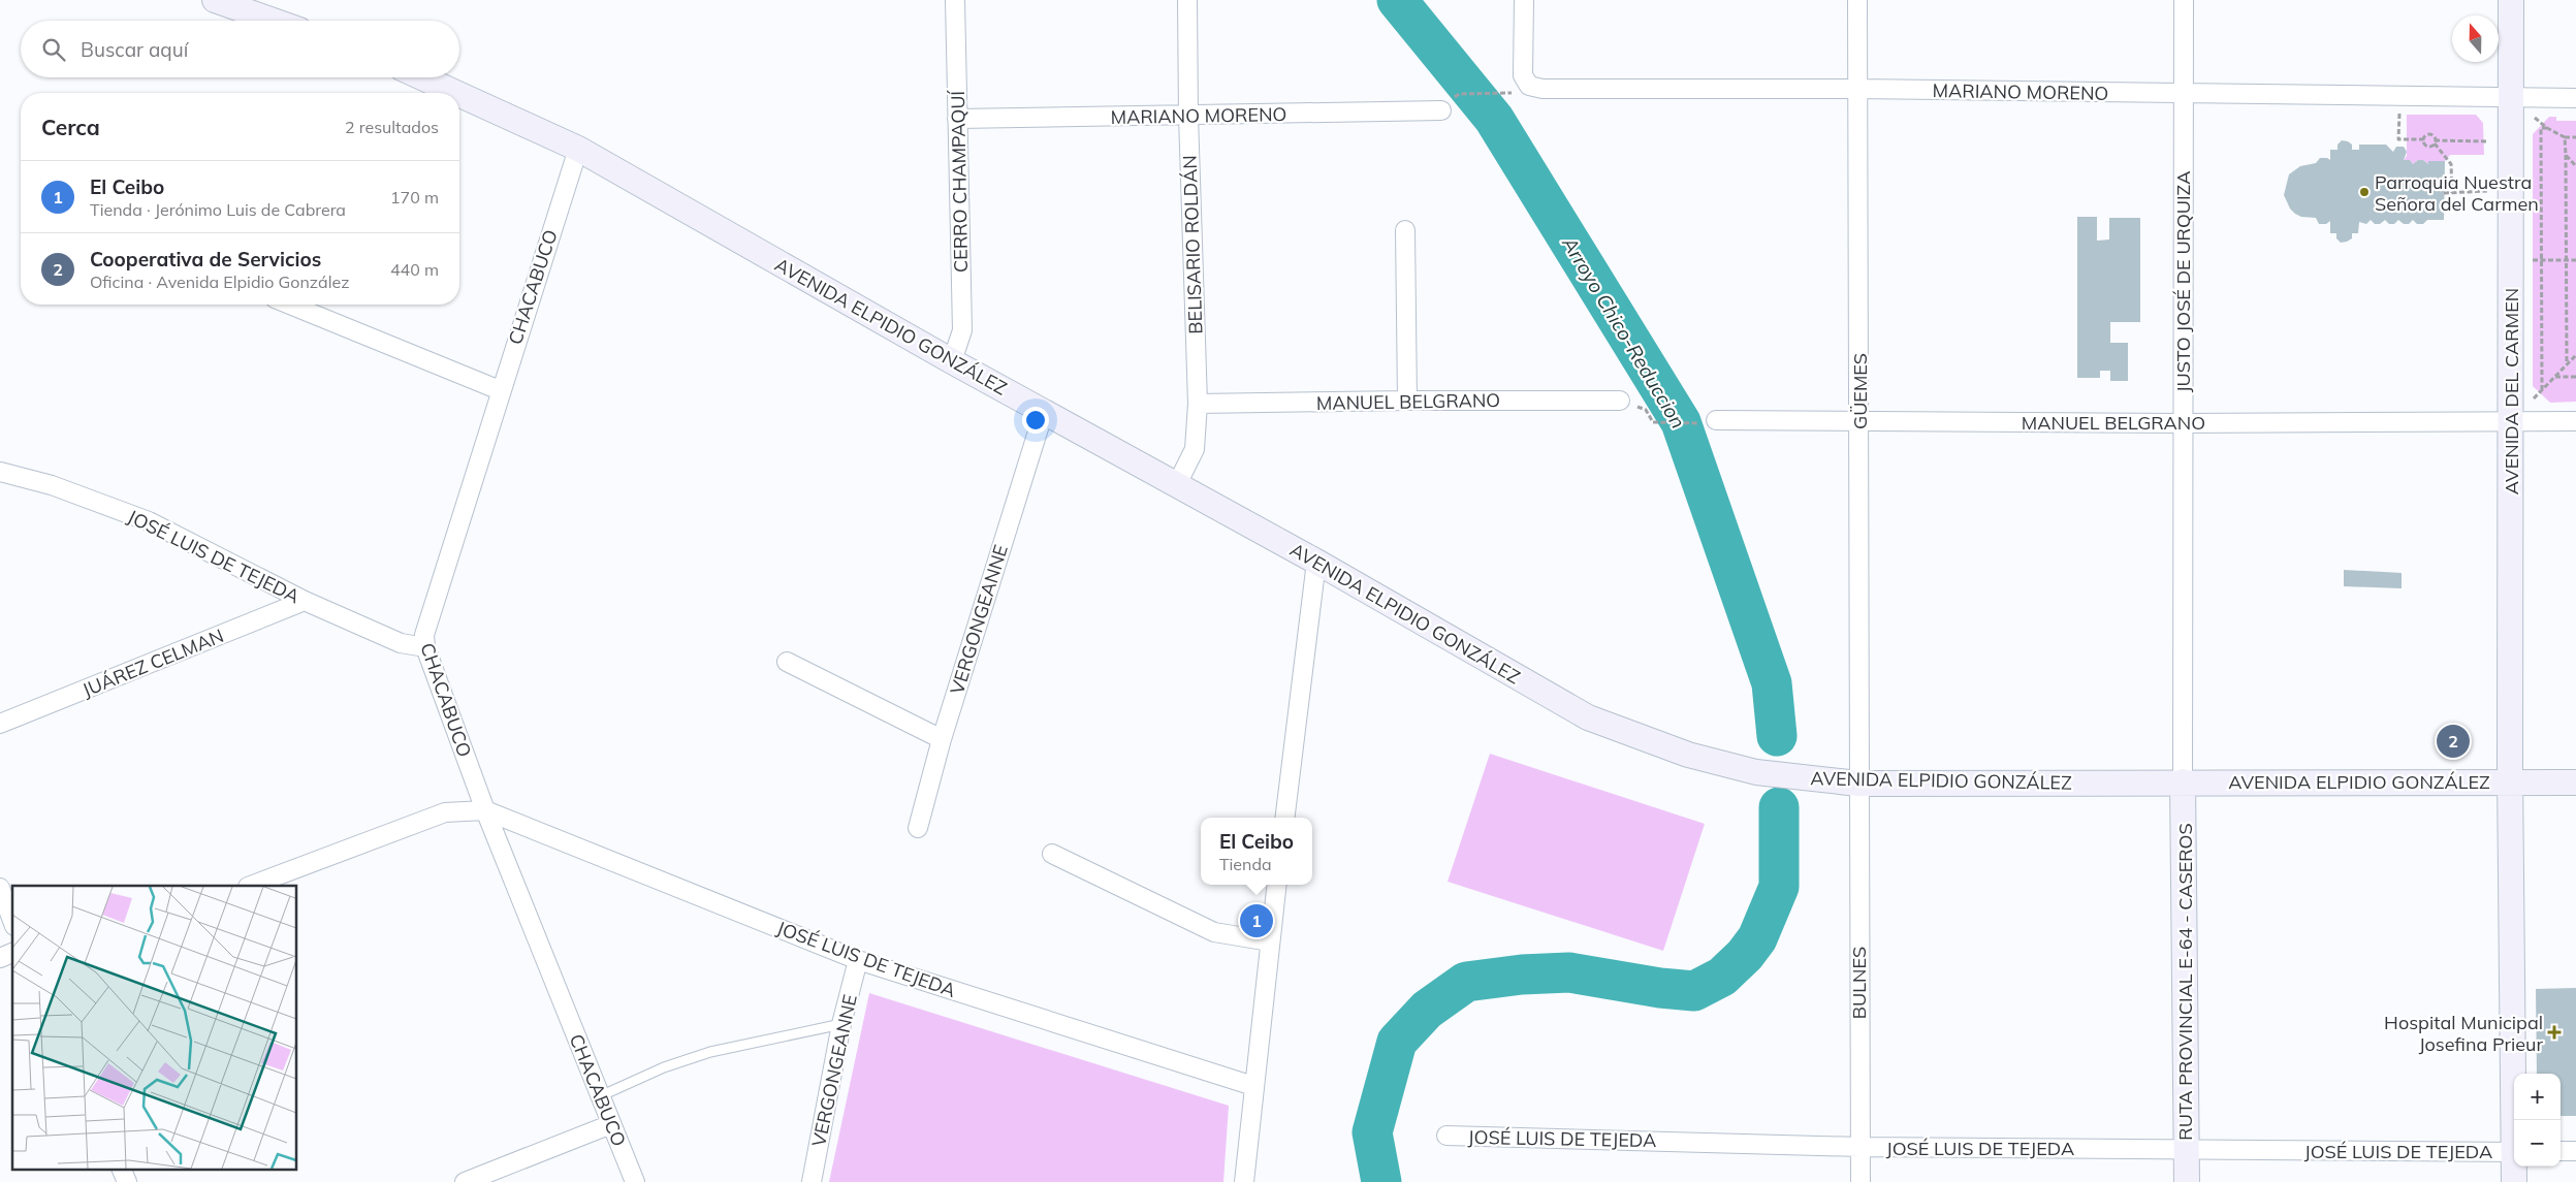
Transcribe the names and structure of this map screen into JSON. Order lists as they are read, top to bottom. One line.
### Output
{"streets":{"main road":["AVENIDA ELPIDIO GONZÁLEZ","AVENIDA DEL CARMEN","RUTA PROVINCIAL E-64 - CASEROS"],"street":["MARIANO MORENO","CERRO CHAMPAQUÍ","BELISARIO ROLDÁN","JUSTO JOSÉ DE URQUIZA","CHACABUCO","GÜEMES","MANUEL BELGRANO","JOSÉ LUIS DE TEJEDA","VERGONGEANNE","JUÁREZ CELMAN","BULNES"]},"crossings":[["MARIANO MORENO","CERRO CHAMPAQUÍ"],["MARIANO MORENO","BELISARIO ROLDÁN"],["MARIANO MORENO","JUSTO JOSÉ DE URQUIZA"],["MARIANO MORENO","GÜEMES"],["MARIANO MORENO","AVENIDA DEL CARMEN"],["CERRO CHAMPAQUÍ","AVENIDA ELPIDIO GONZÁLEZ"],["BELISARIO ROLDÁN","AVENIDA ELPIDIO GONZÁLEZ"],["BELISARIO ROLDÁN","MANUEL BELGRANO"],["JUSTO JOSÉ DE URQUIZA","AVENIDA ELPIDIO GONZÁLEZ"],["JUSTO JOSÉ DE URQUIZA","MANUEL BELGRANO"],["JUSTO JOSÉ DE URQUIZA","RUTA PROVINCIAL E-64 - CASEROS"],["CHACABUCO","AVENIDA ELPIDIO GONZÁLEZ"],["CHACABUCO","JOSÉ LUIS DE TEJEDA"],["AVENIDA ELPIDIO GONZÁLEZ","GÜEMES"],["AVENIDA ELPIDIO GONZÁLEZ","AVENIDA DEL CARMEN"],["AVENIDA ELPIDIO GONZÁLEZ","VERGONGEANNE"],["AVENIDA ELPIDIO GONZÁLEZ","RUTA PROVINCIAL E-64 - CASEROS"],["AVENIDA ELPIDIO GONZÁLEZ","BULNES"],["GÜEMES","MANUEL BELGRANO"],["GÜEMES","BULNES"],["AVENIDA DEL CARMEN","MANUEL BELGRANO"],["JOSÉ LUIS DE TEJEDA","VERGONGEANNE"],["JOSÉ LUIS DE TEJEDA","JUÁREZ CELMAN"],["JOSÉ LUIS DE TEJEDA","RUTA PROVINCIAL E-64 - CASEROS"],["JOSÉ LUIS DE TEJEDA","BULNES"]],"water":["Arroyo Chico-Reduccion"],"places":{"other":["Parroquia Nuestra Señora del Carmen"],"health":["Hospital Municipal Josefina Prieur"]},"north":"top","page":{"search":"Buscar aquí","heading":["Cerca","2 resultados"],"list":[{"mark":"1","name":"El Ceibo","note":"Tienda · Jerónimo Luis de Cabrera","value":"170 m"},{"mark":"2","name":"Cooperativa de Servicios","note":"Oficina · Avenida Elpidio González","value":"440 m"}],"pins":["2","1"],"popup":["El Ceibo","Tienda"],"map_buttons":["+","−"]}}
